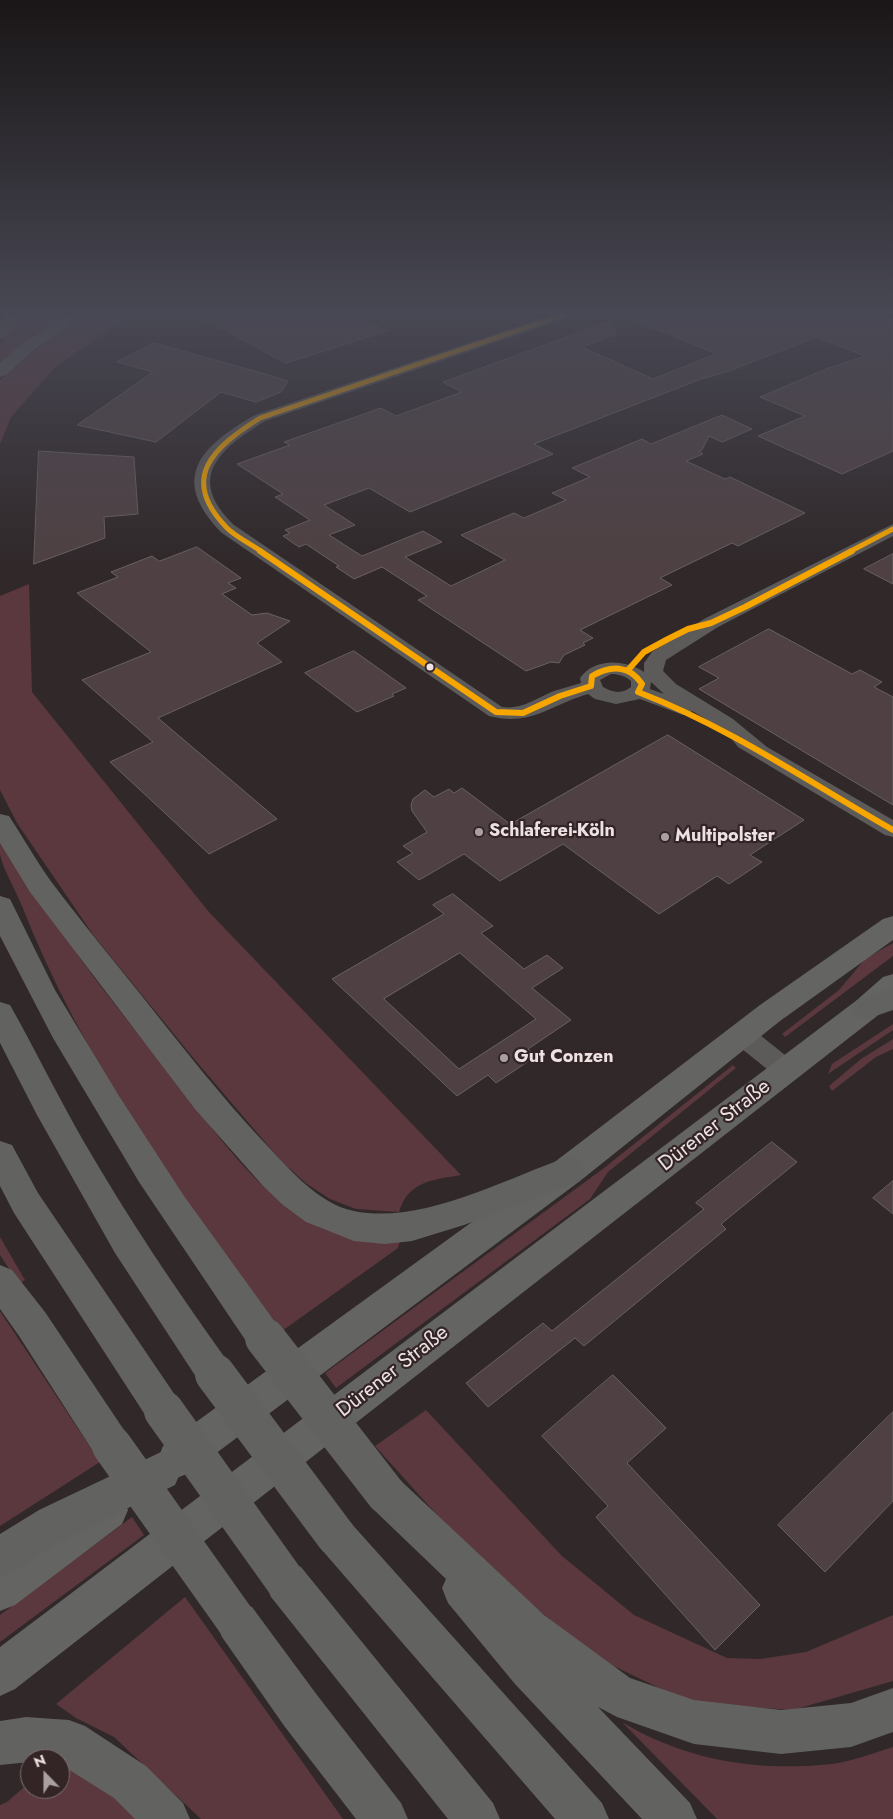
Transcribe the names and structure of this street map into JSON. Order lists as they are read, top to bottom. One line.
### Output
{"streets":{"main road":["Dürener Straße"]},"places":["Schlaferei-Köln","Multipolster","Gut Conzen"],"north":"top"}
